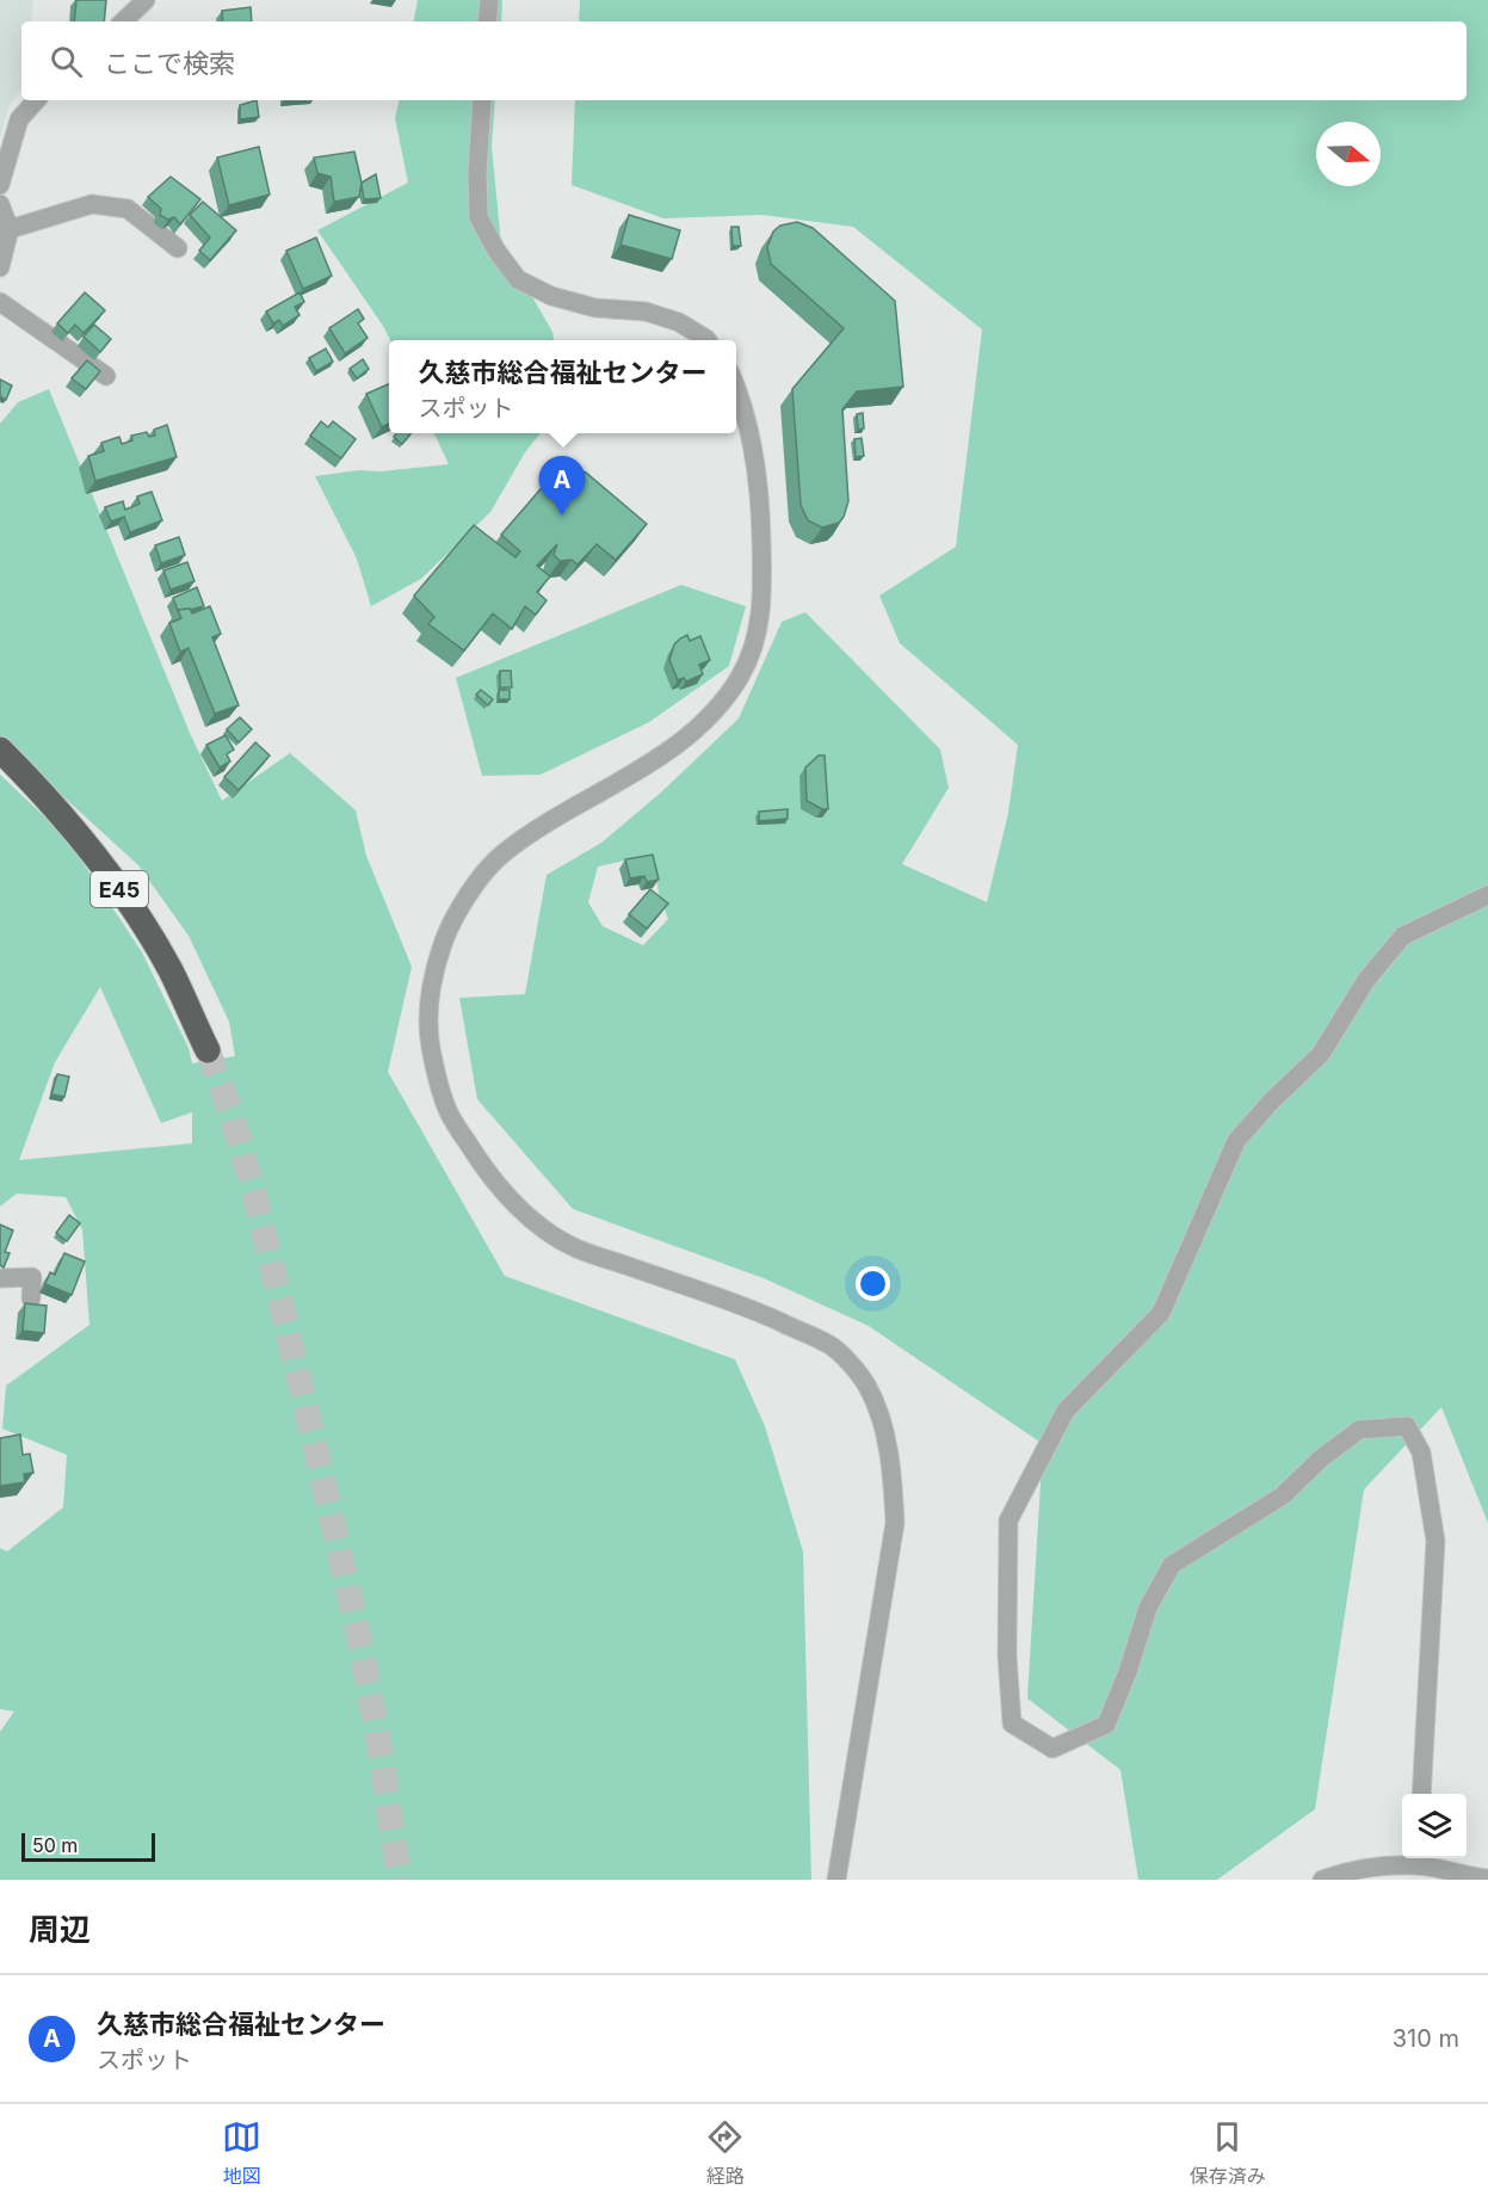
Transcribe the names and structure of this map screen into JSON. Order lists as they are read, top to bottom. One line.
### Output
{"streets":{"highway":["E45"]},"scale_bar":"50 m","north":"right","page":{"search":"ここで検索","popup":["久慈市総合福祉センター","スポット"],"pins":"A","scale":"50 m","heading":"周辺","list":[{"mark":"A","name":"久慈市総合福祉センター","note":"スポット","value":"310 m"}],"nav":["地図","経路","保存済み"]}}
